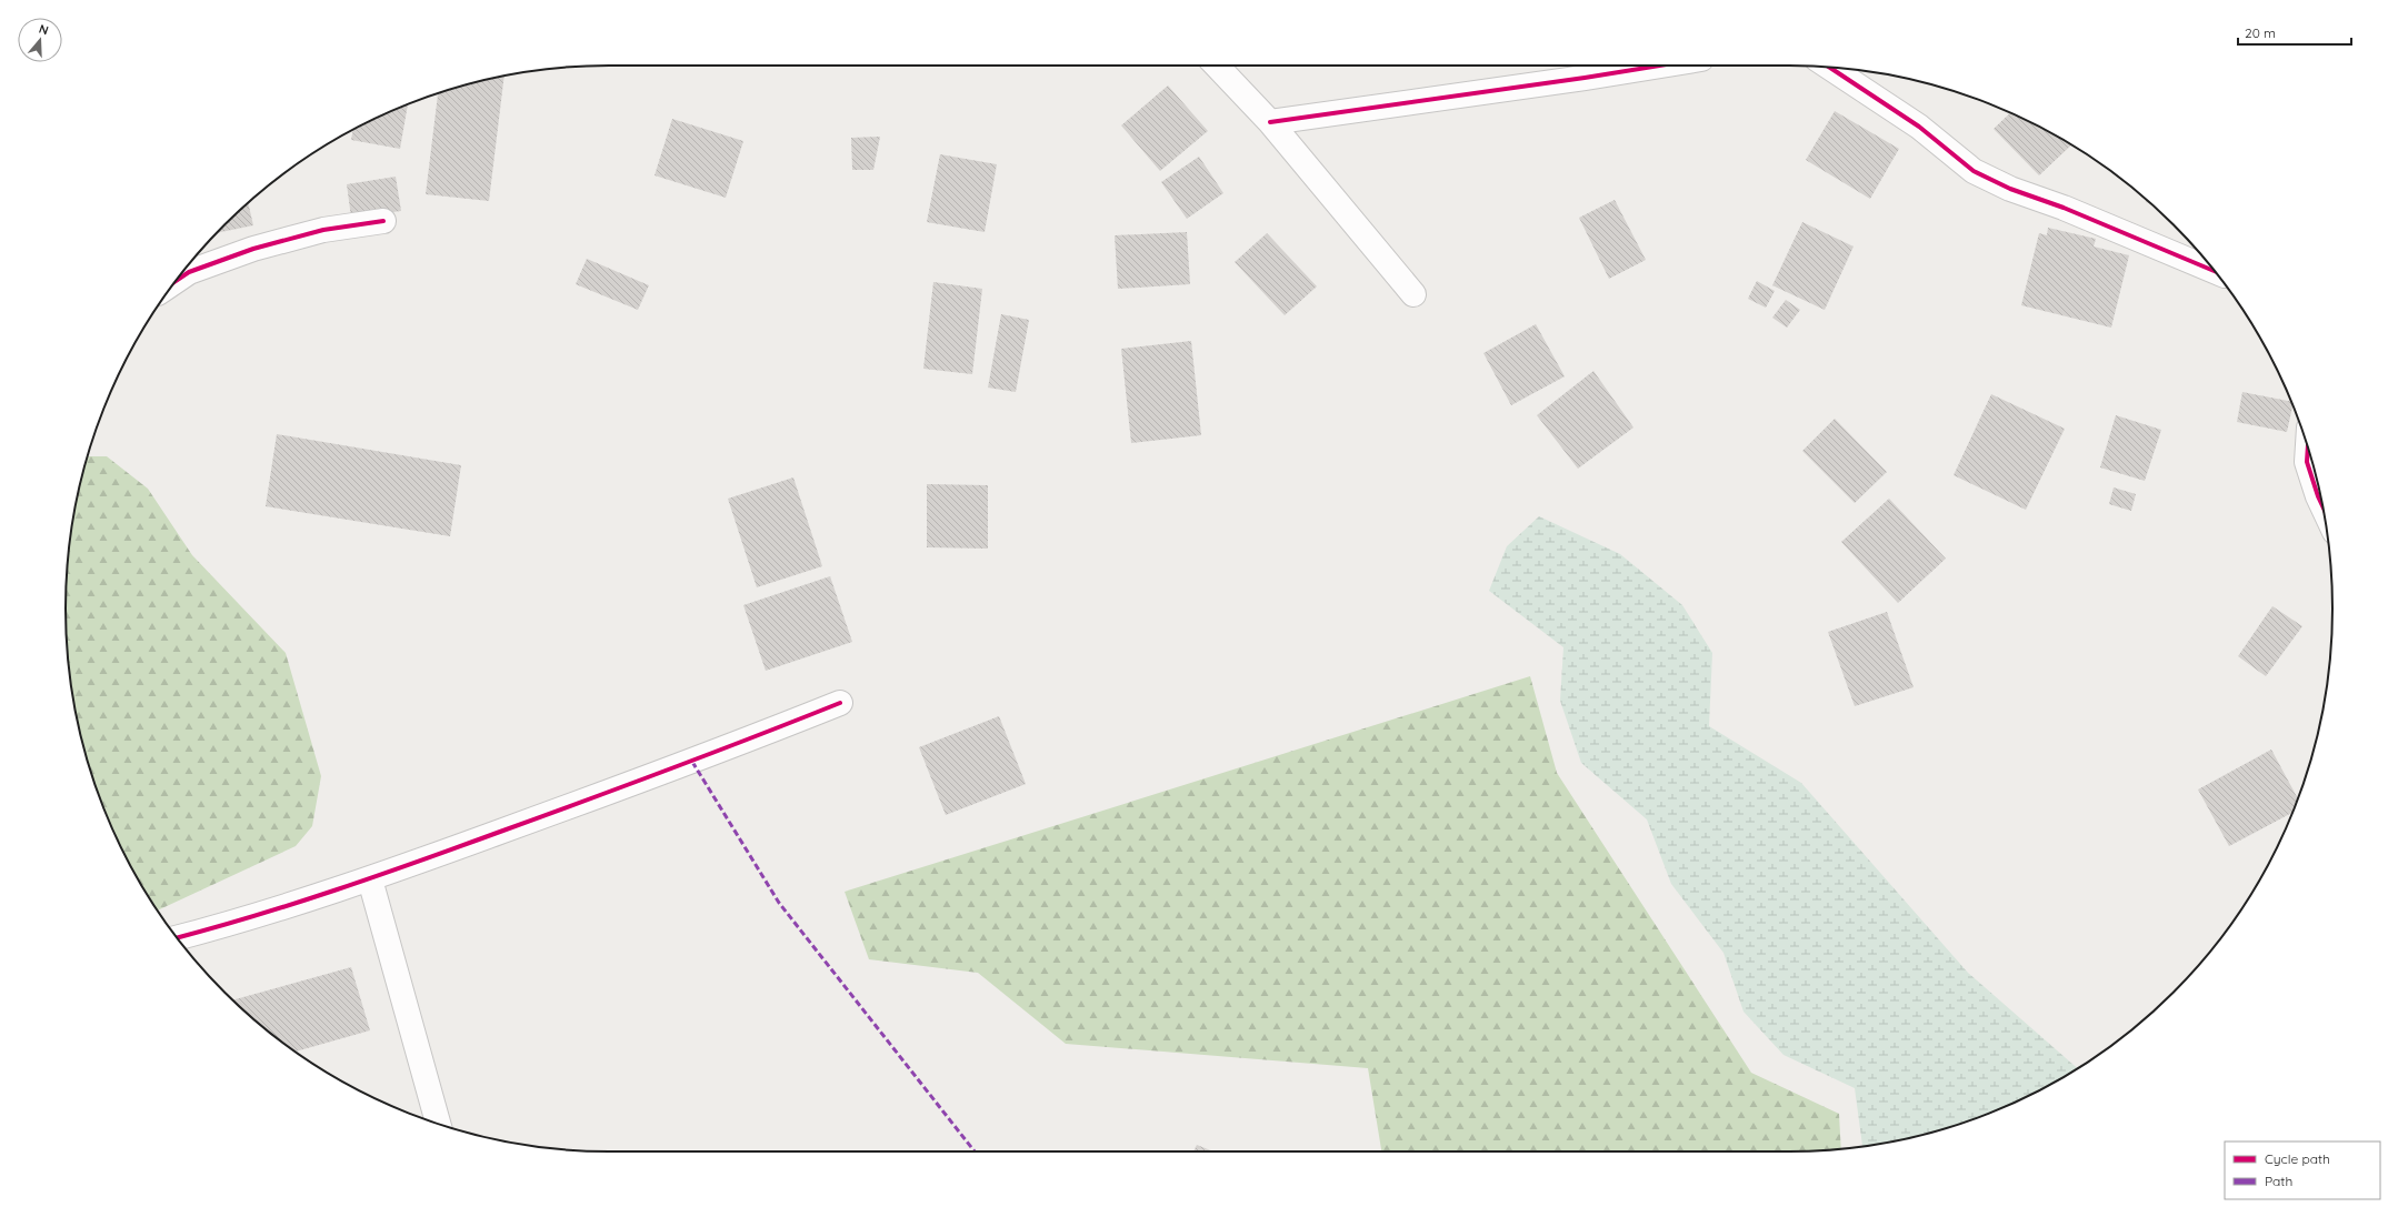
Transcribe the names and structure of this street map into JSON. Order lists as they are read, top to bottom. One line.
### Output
{"legend":["Cycle path","Path"],"scale_bar":"20 m","north":"top"}
